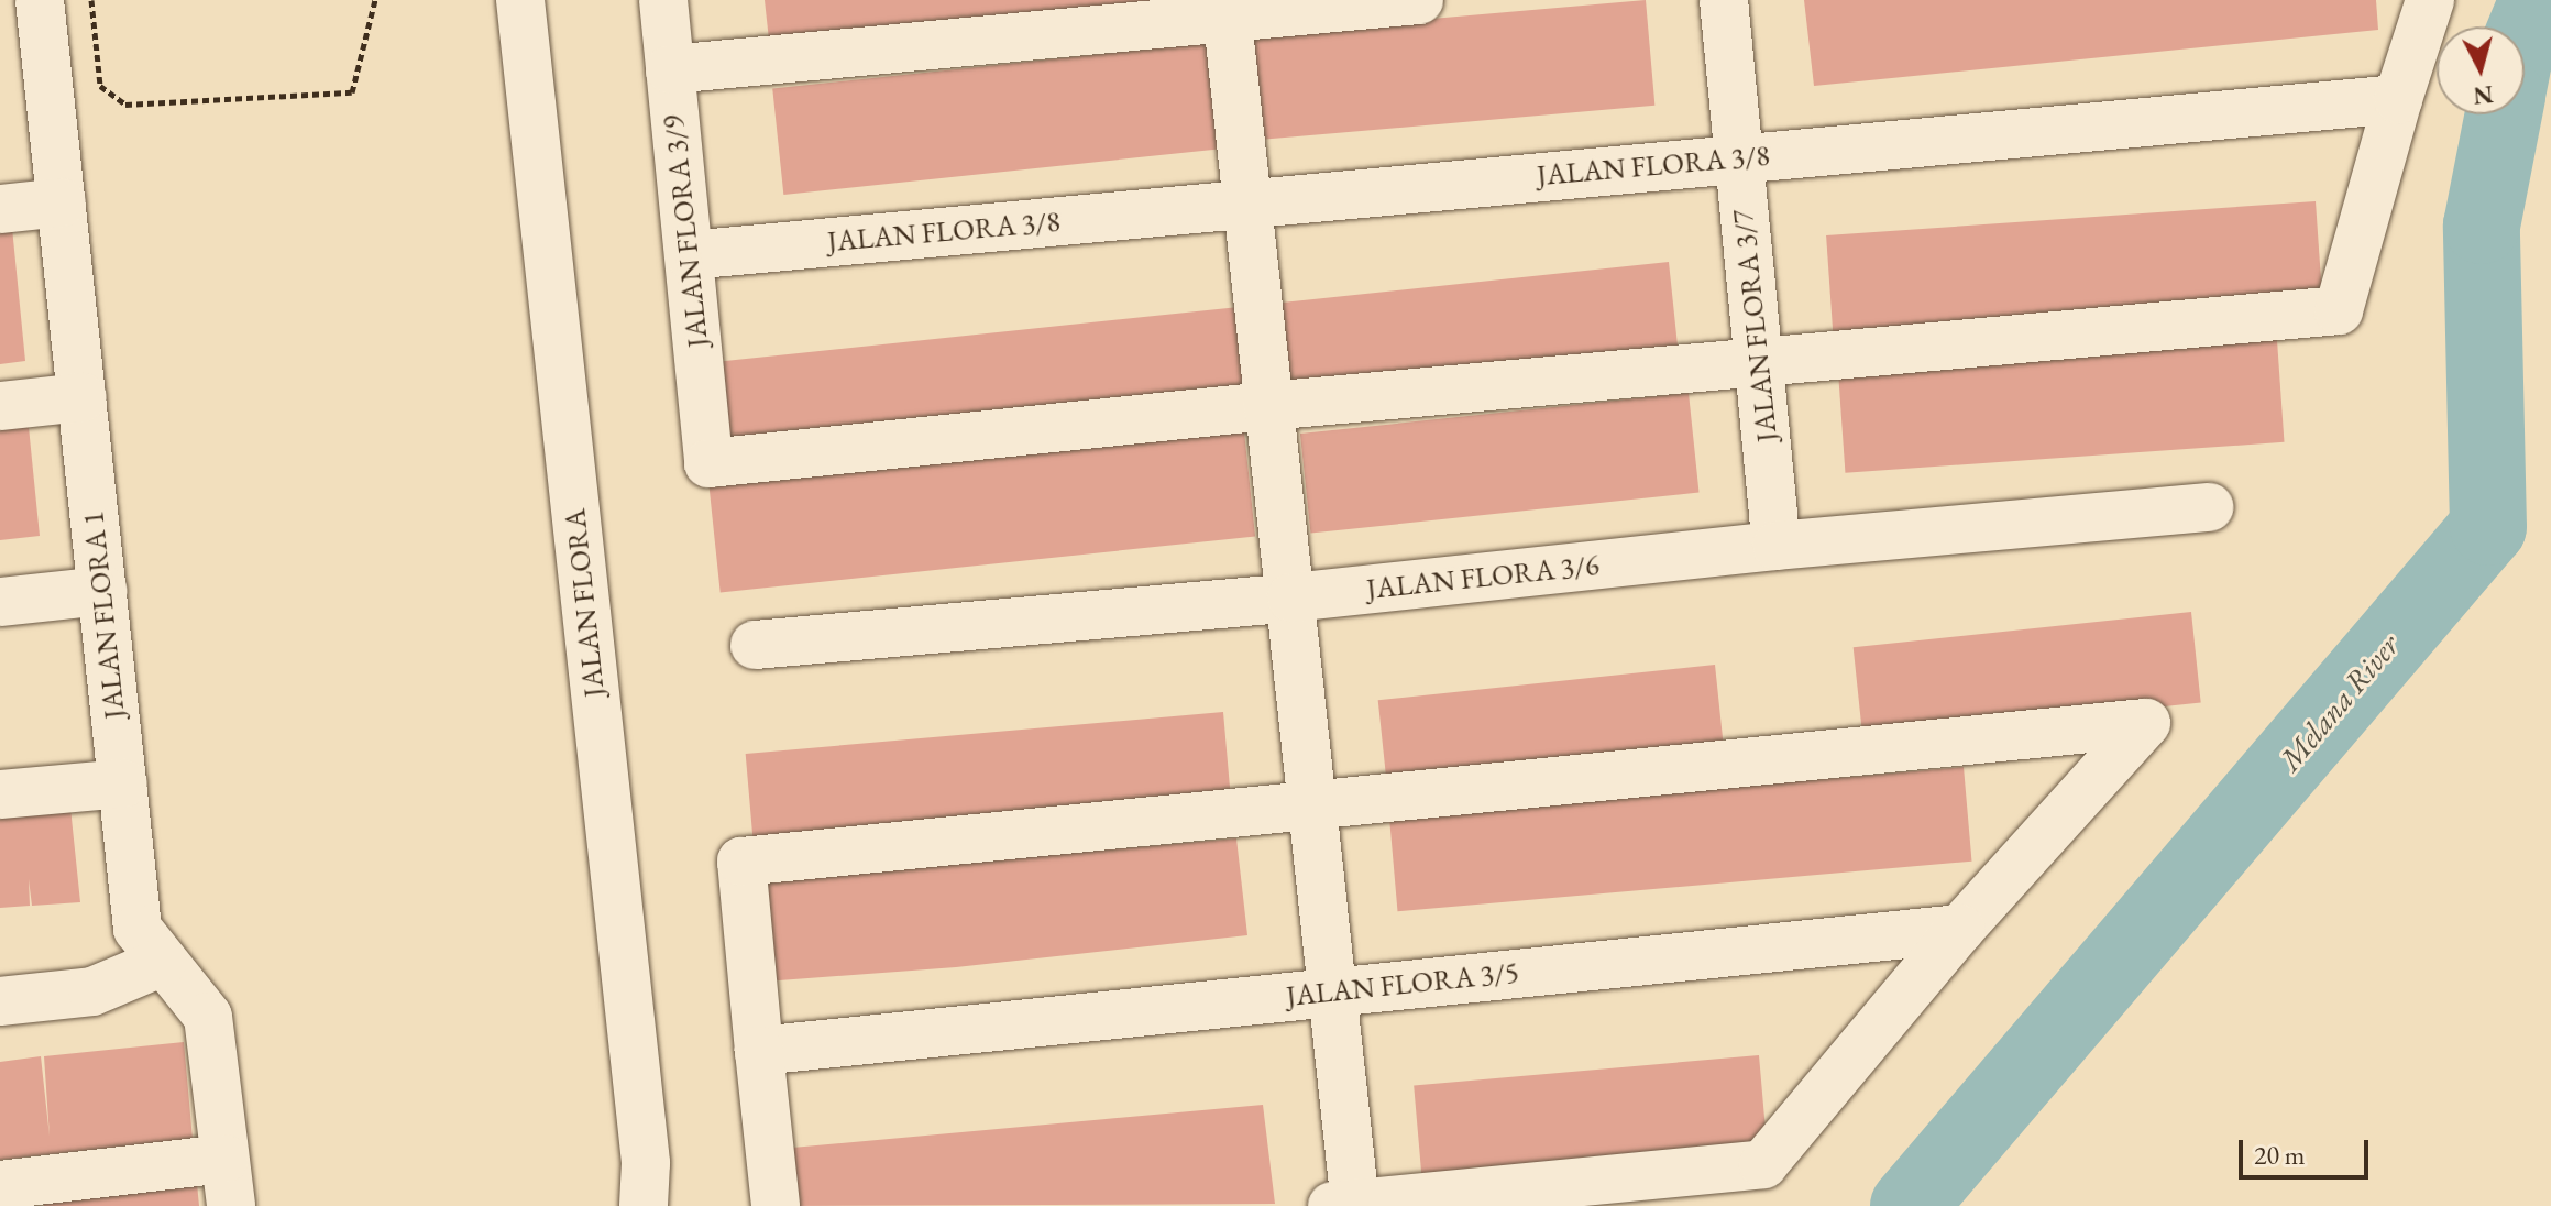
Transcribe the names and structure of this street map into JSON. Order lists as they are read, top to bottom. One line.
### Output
{"streets":{"street":["JALAN FLORA 3/8","JALAN FLORA 3/9","JALAN FLORA 3/7","JALAN FLORA 3/6","JALAN FLORA","JALAN FLORA 1","JALAN FLORA 3/5"]},"crossings":[["JALAN FLORA 3/8","JALAN FLORA 3/9"],["JALAN FLORA 3/8","JALAN FLORA 3/7"],["JALAN FLORA 3/7","JALAN FLORA 3/6"]],"water":["Melana River"],"scale_bar":"20 m","north":"bottom"}
